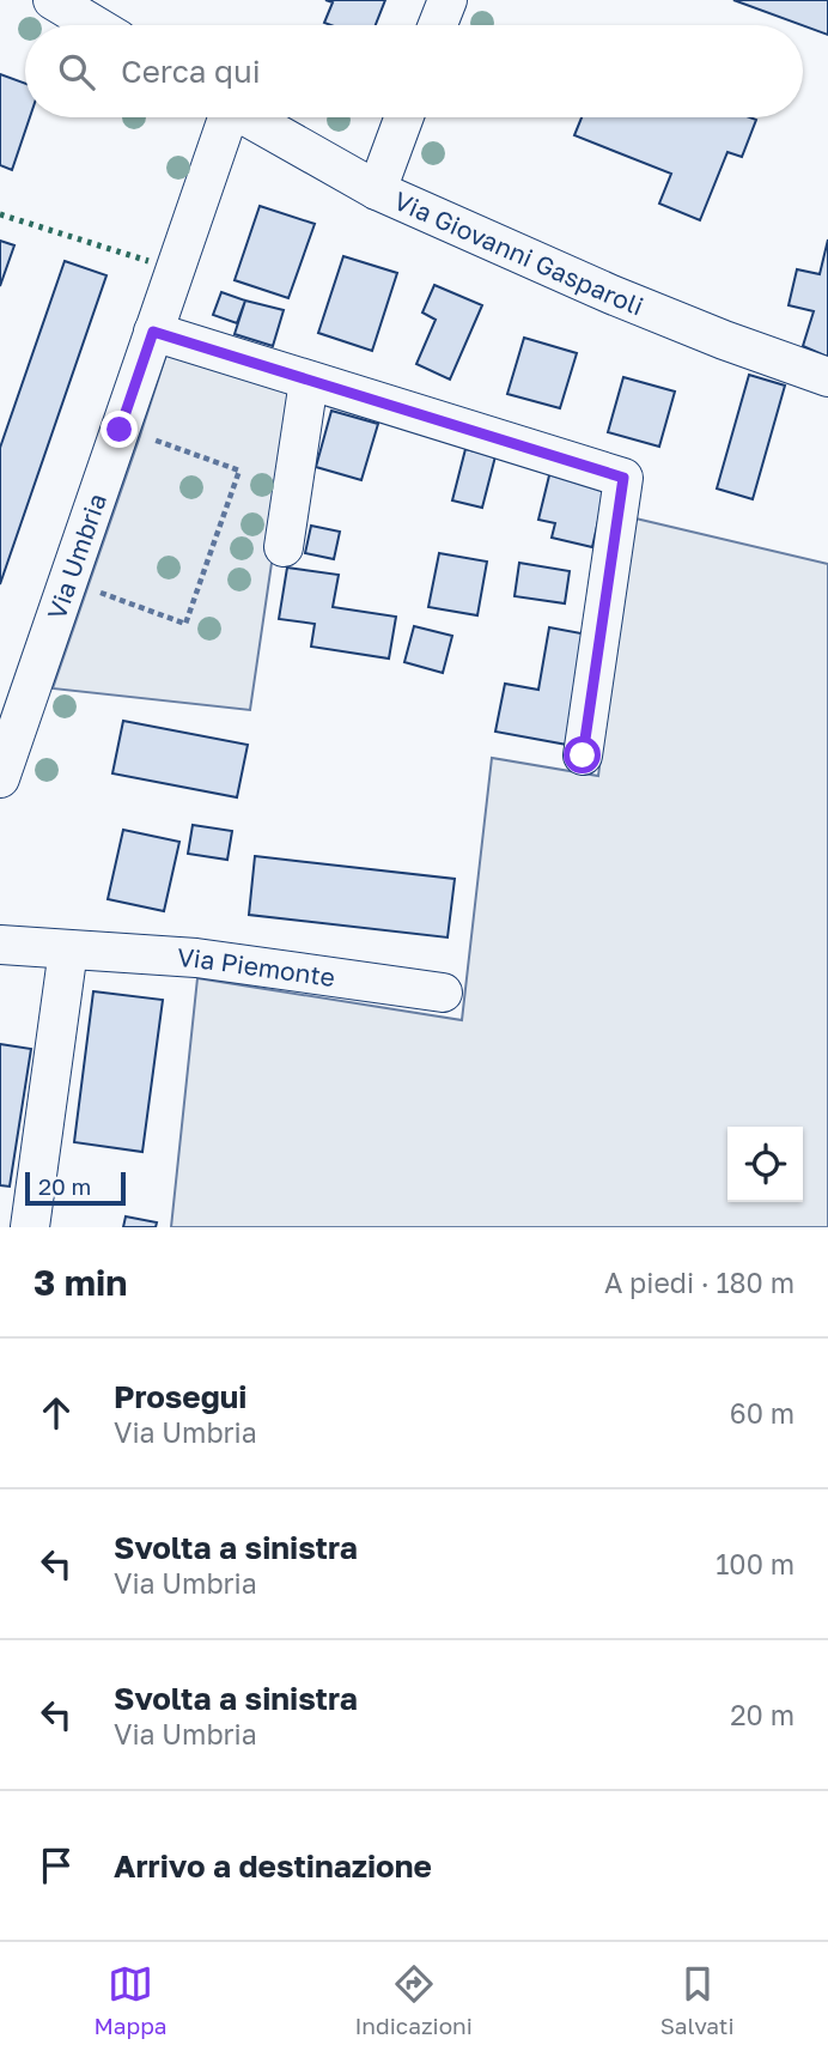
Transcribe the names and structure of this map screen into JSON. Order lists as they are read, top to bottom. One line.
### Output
{"streets":{"street":["Via Giovanni Gasparoli","Via Umbria","Via Piemonte"]},"scale_bar":"20 m","page":{"search":"Cerca qui","scale":"20 m","heading":["3 min","A piedi · 180 m"],"list":[["Prosegui","Via Umbria","60 m"],["Svolta a sinistra","Via Umbria","100 m"],["Svolta a sinistra","Via Umbria","20 m"],"Arrivo a destinazione"],"nav":["Mappa","Indicazioni","Salvati"]}}
